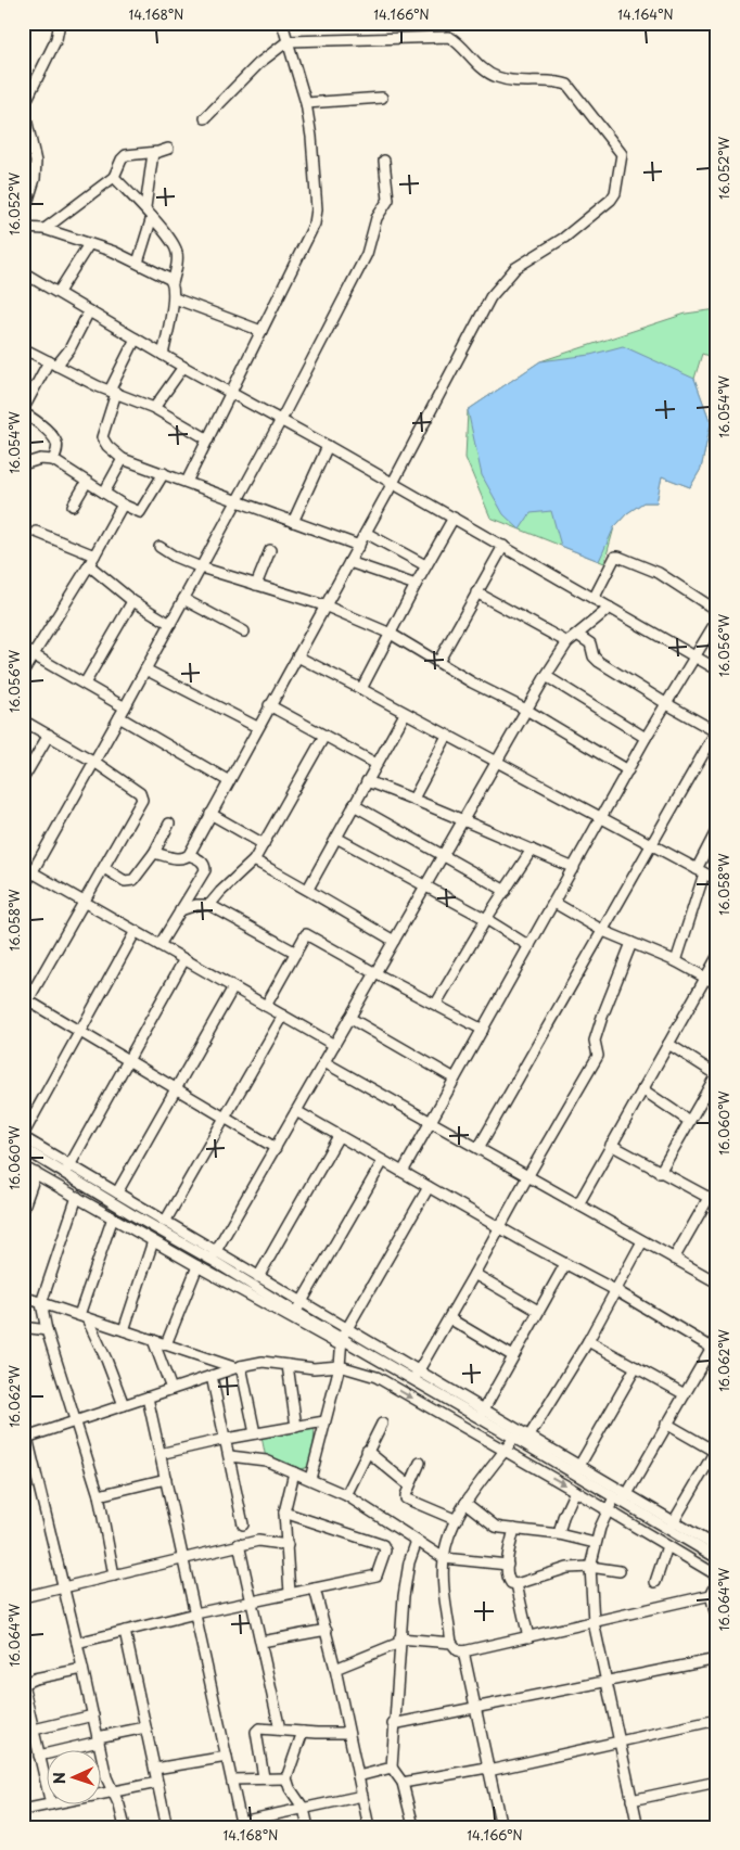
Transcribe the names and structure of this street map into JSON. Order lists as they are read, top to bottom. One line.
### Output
{"north":"left","coordinates":["14.168°N","14.166°N","14.164°N","16.052°W","16.054°W","16.056°W","16.058°W","16.060°W","16.062°W","16.064°W"]}
